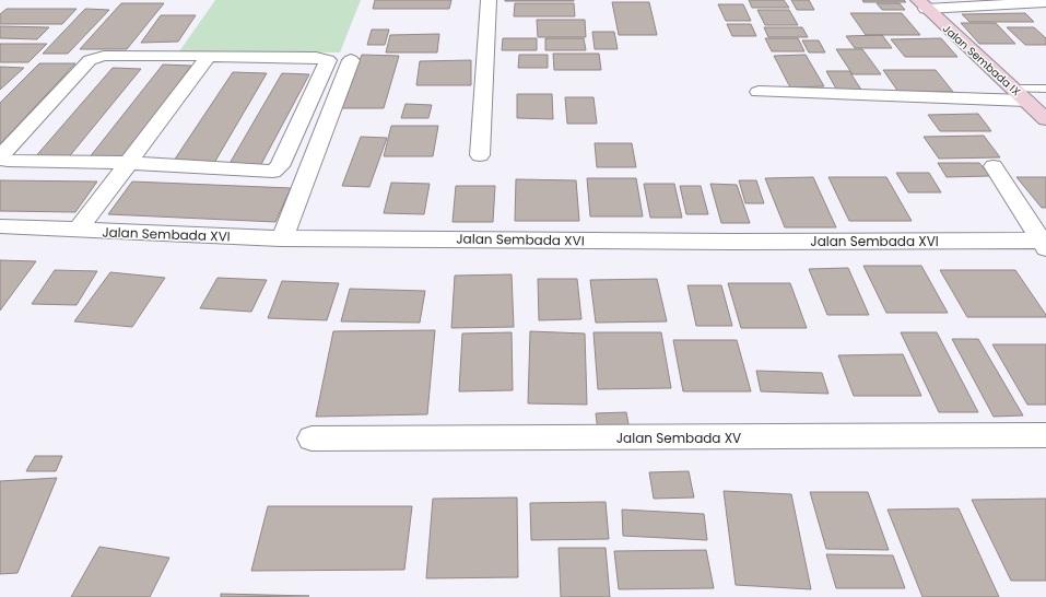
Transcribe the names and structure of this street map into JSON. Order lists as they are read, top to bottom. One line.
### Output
{"streets":{"street":["Jalan Sembada IX","Jalan Sembada XVI","Jalan Sembada XV"]}}
